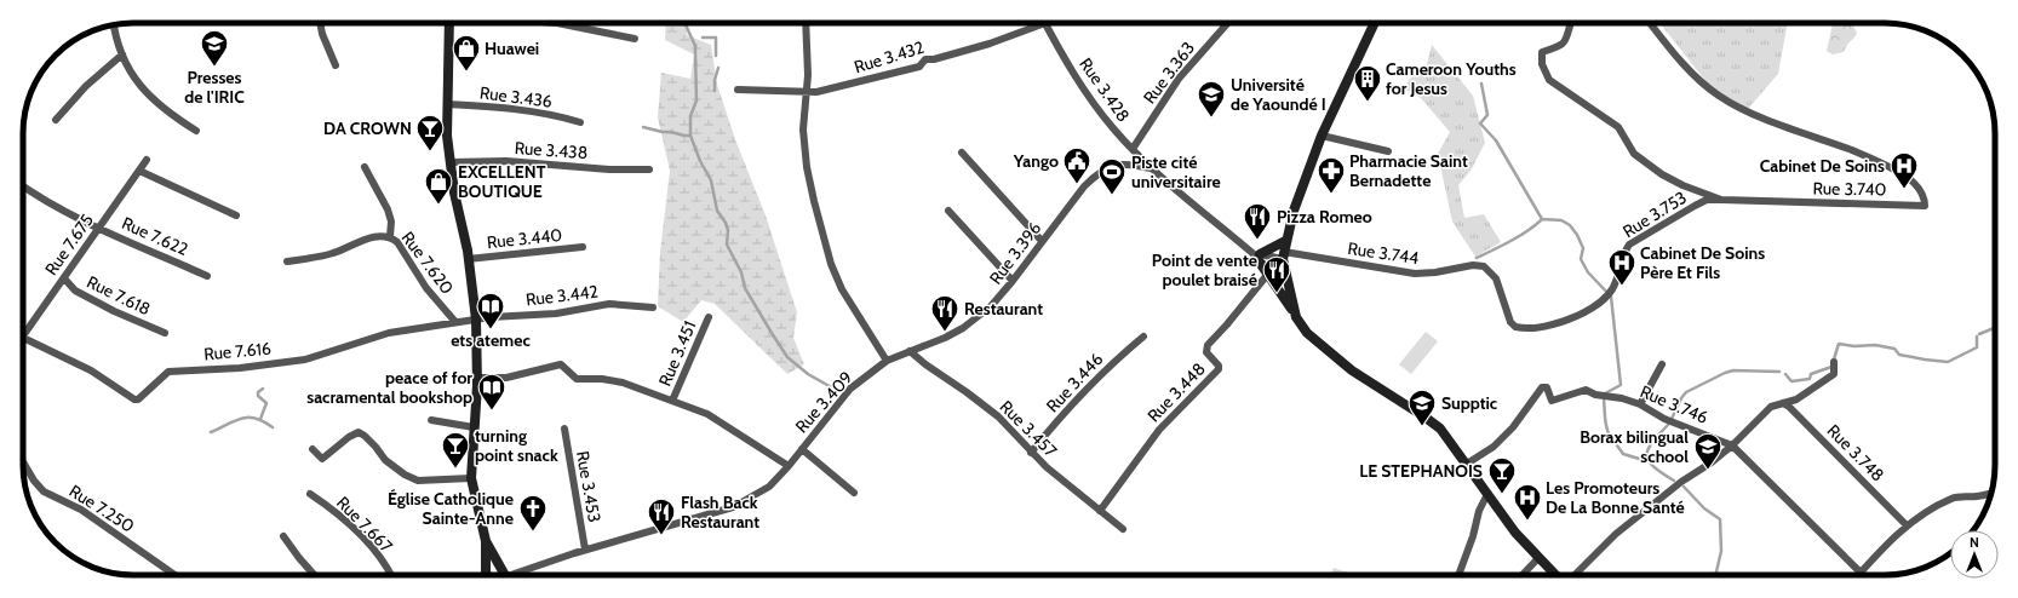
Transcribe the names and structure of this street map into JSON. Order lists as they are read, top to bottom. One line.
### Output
{"streets":{"street":["Rue 3.432","Rue 3.363","Rue 3.428","Rue 3.436","Rue 3.438","Rue 3.740","Rue 3.753","Rue 7.622","Rue 3.440","Rue 7.675","Rue 3.396","Rue 3.744","Rue 7.620","Rue 7.618","Rue 3.442","Rue 7.616","Rue 3.451","Rue 3.446","Rue 3.448","Rue 3.409","Rue 3.746","Rue 3.457","Rue 3.748","Rue 3.453","Rue 7.250","Rue 7.667"]},"crossings":[["Rue 3.363","Rue 3.428"],["Rue 3.428","Rue 3.396"],["Rue 3.740","Rue 3.753"],["Rue 3.753","Rue 3.744"],["Rue 7.622","Rue 7.675"],["Rue 7.675","Rue 7.618"],["Rue 7.675","Rue 7.616"],["Rue 3.396","Rue 3.409"],["Rue 3.396","Rue 3.457"],["Rue 7.620","Rue 7.616"],["Rue 3.442","Rue 7.616"],["Rue 3.446","Rue 3.457"],["Rue 3.448","Rue 3.457"],["Rue 3.409","Rue 3.453"]],"places":{"school or university":["Presses de l'IRIC","Université de Yaoundé I","Supptic","Borax bilingual school"],"shop":["Huawei","EXCELLENT BOUTIQUE"],"building":["Cameroon Youths for Jesus"],"bar":["DA CROWN","turning point snack","LE STEPHANOIS"],"public building":["Yango"],"hospital":["Cabinet De Soins","Cabinet De Soins Père Et Fils","Les Promoteurs De La Bonne Santé"],"pharmacy":["Pharmacie Saint Bernadette"],"sports":["Piste cité universitaire"],"restaurant":["Pizza Romeo","Point de vente poulet braisé","Restaurant","Flash Back Restaurant"],"library":["ets atemec","peace of for sacramental bookshop"],"church":["Église Catholique Sainte-Anne"]},"north":"top"}
